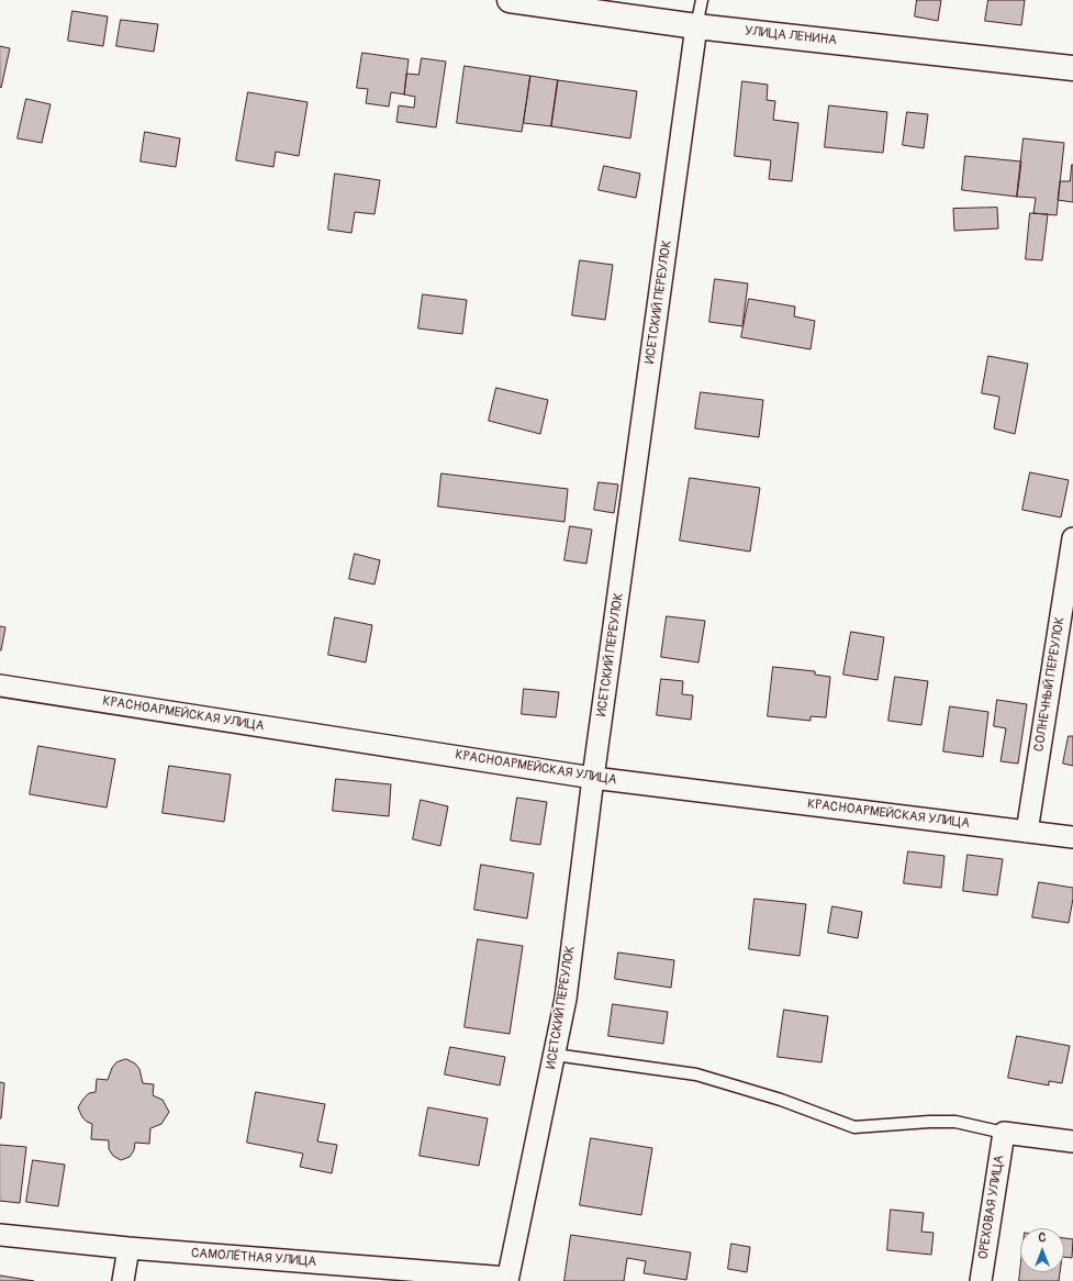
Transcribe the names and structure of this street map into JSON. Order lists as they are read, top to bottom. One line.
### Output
{"streets":{"street":["УЛИЦА ЛЕНИНА","ИСЕТСКИЙ ПЕРЕУЛОК","СОЛНЕЧНЫЙ ПЕРЕУЛОК","КРАСНОАРМЕЙСКАЯ УЛИЦА","ОРЕХОВАЯ УЛИЦА","САМОЛЁТНАЯ УЛИЦА"]},"crossings":[["УЛИЦА ЛЕНИНА","ИСЕТСКИЙ ПЕРЕУЛОК"],["ИСЕТСКИЙ ПЕРЕУЛОК","КРАСНОАРМЕЙСКАЯ УЛИЦА"],["ИСЕТСКИЙ ПЕРЕУЛОК","САМОЛЁТНАЯ УЛИЦА"],["СОЛНЕЧНЫЙ ПЕРЕУЛОК","КРАСНОАРМЕЙСКАЯ УЛИЦА"]],"north":"top"}
